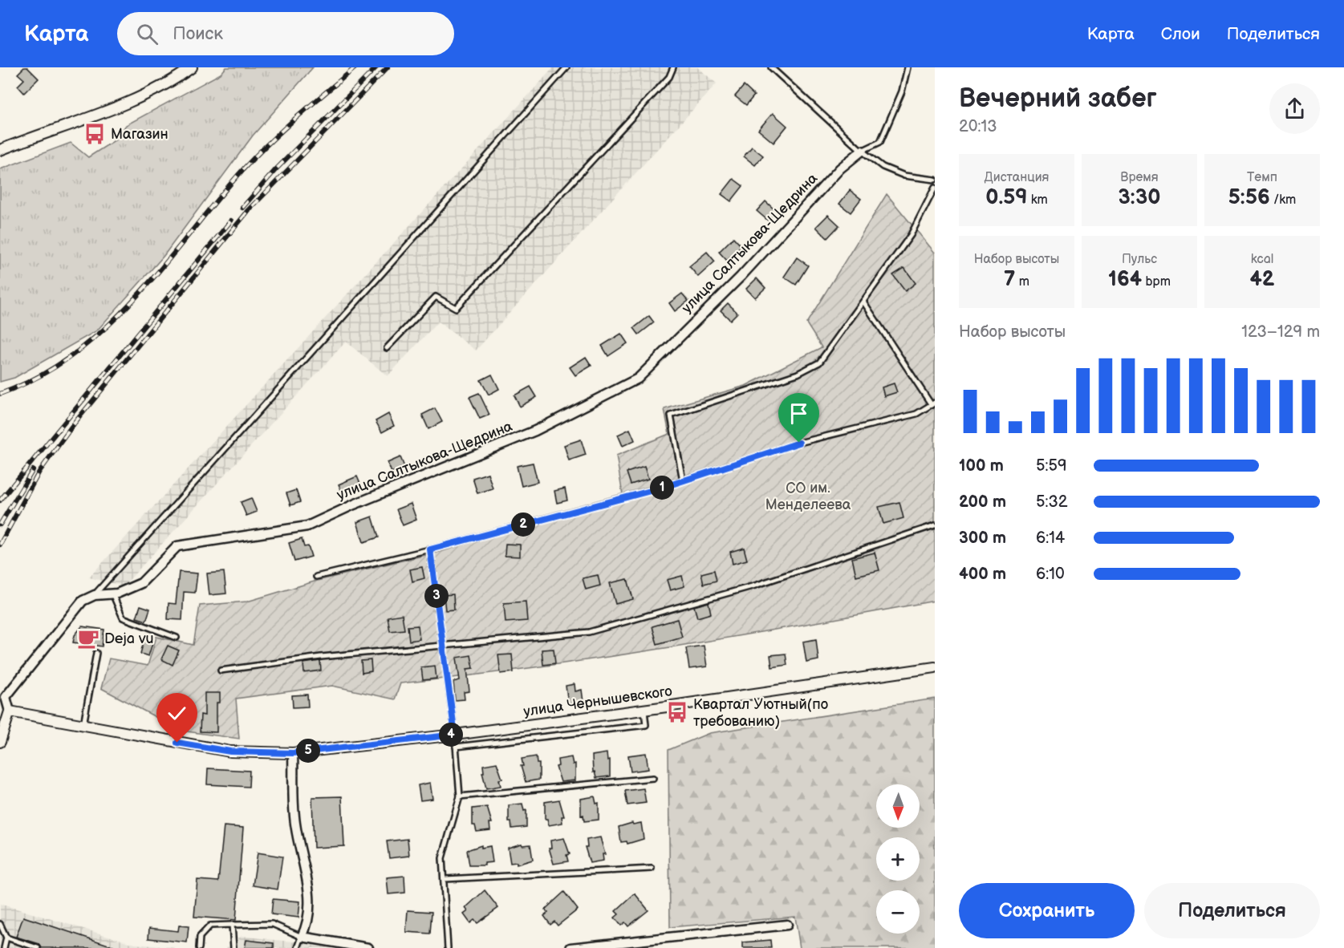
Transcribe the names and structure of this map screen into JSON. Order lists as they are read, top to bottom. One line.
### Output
{"streets":{"street":["улица Салтыкова-Щедрина","улица Чернышевского"]},"parks":["СО им. Менделеева"],"places":{"bus stop":["Магазин","Квартал Уютный(по требованию)"],"cafe":["Deja vu"]},"north":"bottom","page":{"header":"Карта","search":"Поиск","nav":["Карта","Слои","Поделиться"],"heading":["Вечерний забег","20:13"],"stats":[["Дистанция","0.59 km"],["Время","3:30"],["Темп","5:56 /km"],["Набор высоты","7 m"],["Пульс","164 bpm"],["kcal","42"]],"chart":["Набор высоты","123–129 m"],"list":[{"name":"100 m","note":"5:59"},{"name":"200 m","note":"5:32"},{"name":"300 m","note":"6:14"},{"name":"400 m","note":"6:10"}],"pins":["1","2","3","4","5"],"map_buttons":["+","−"],"buttons":["Сохранить","Поделиться"]}}
